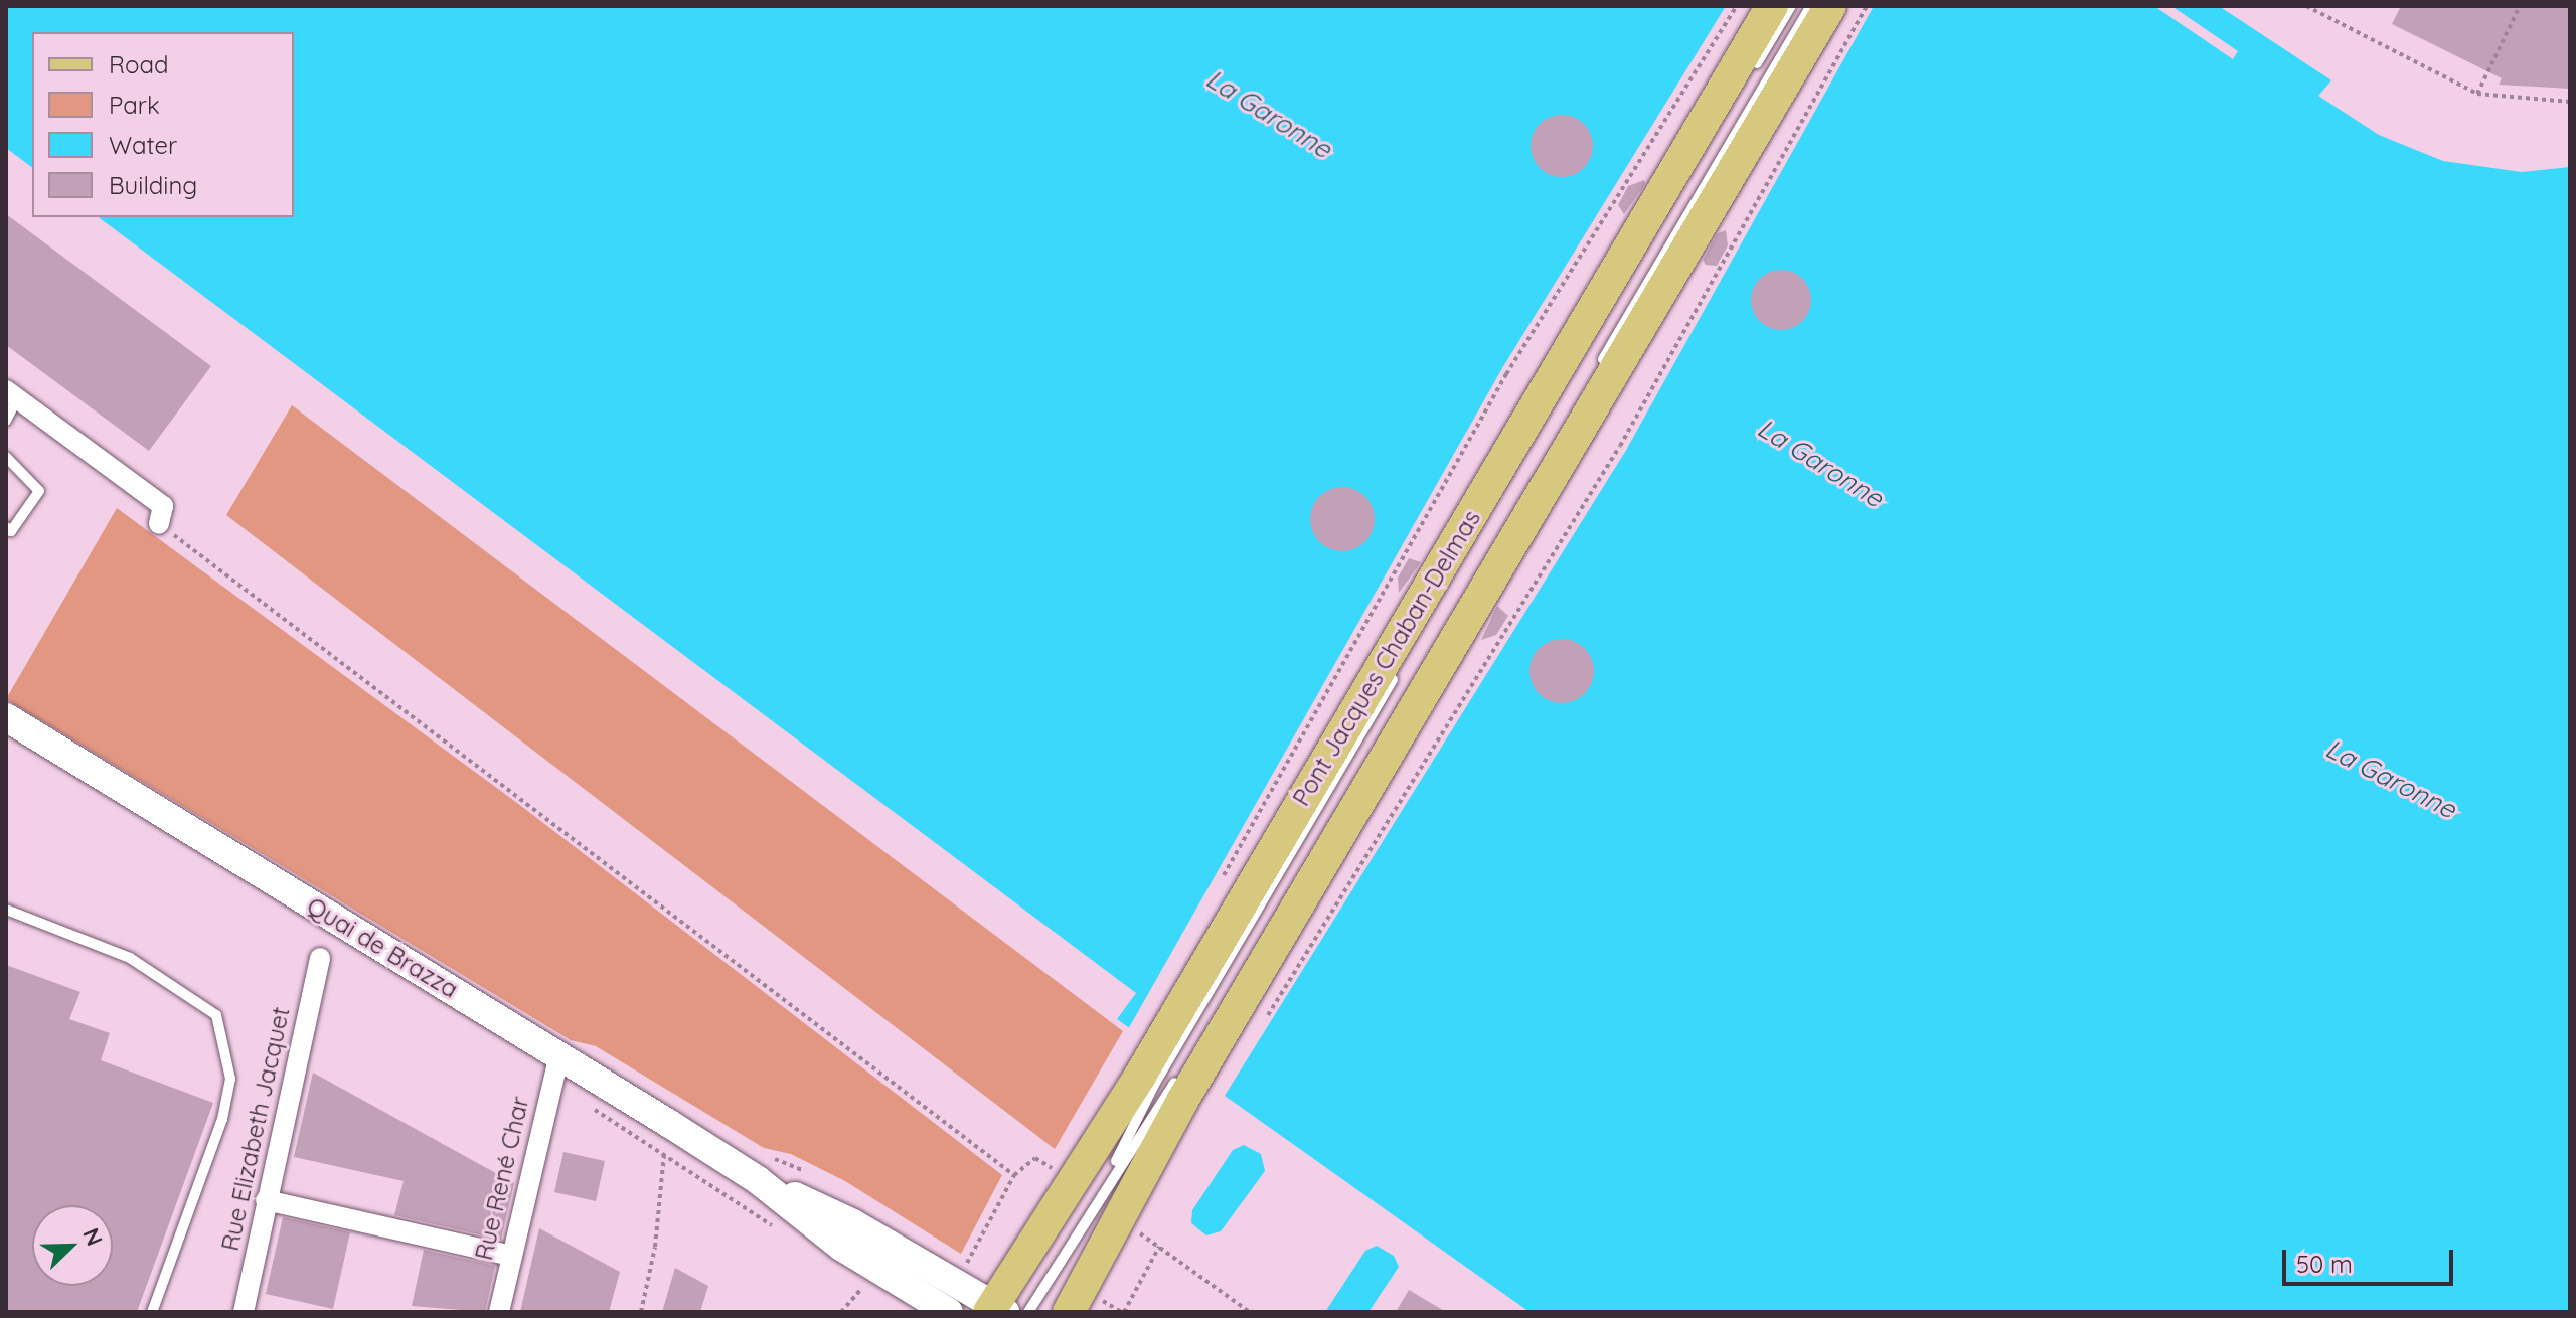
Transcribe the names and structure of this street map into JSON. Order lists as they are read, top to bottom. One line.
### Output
{"streets":{"main road":["Pont Jacques Chaban-Delmas","Quai de Brazza"],"street":["Rue Elizabeth Jacquet","Rue René Char"]},"crossings":[["Pont Jacques Chaban-Delmas","Quai de Brazza"],["Quai de Brazza","Rue René Char"]],"water":["La Garonne"],"legend":["Road","Park","Water","Building"],"scale_bar":"50 m","north":"top right"}
